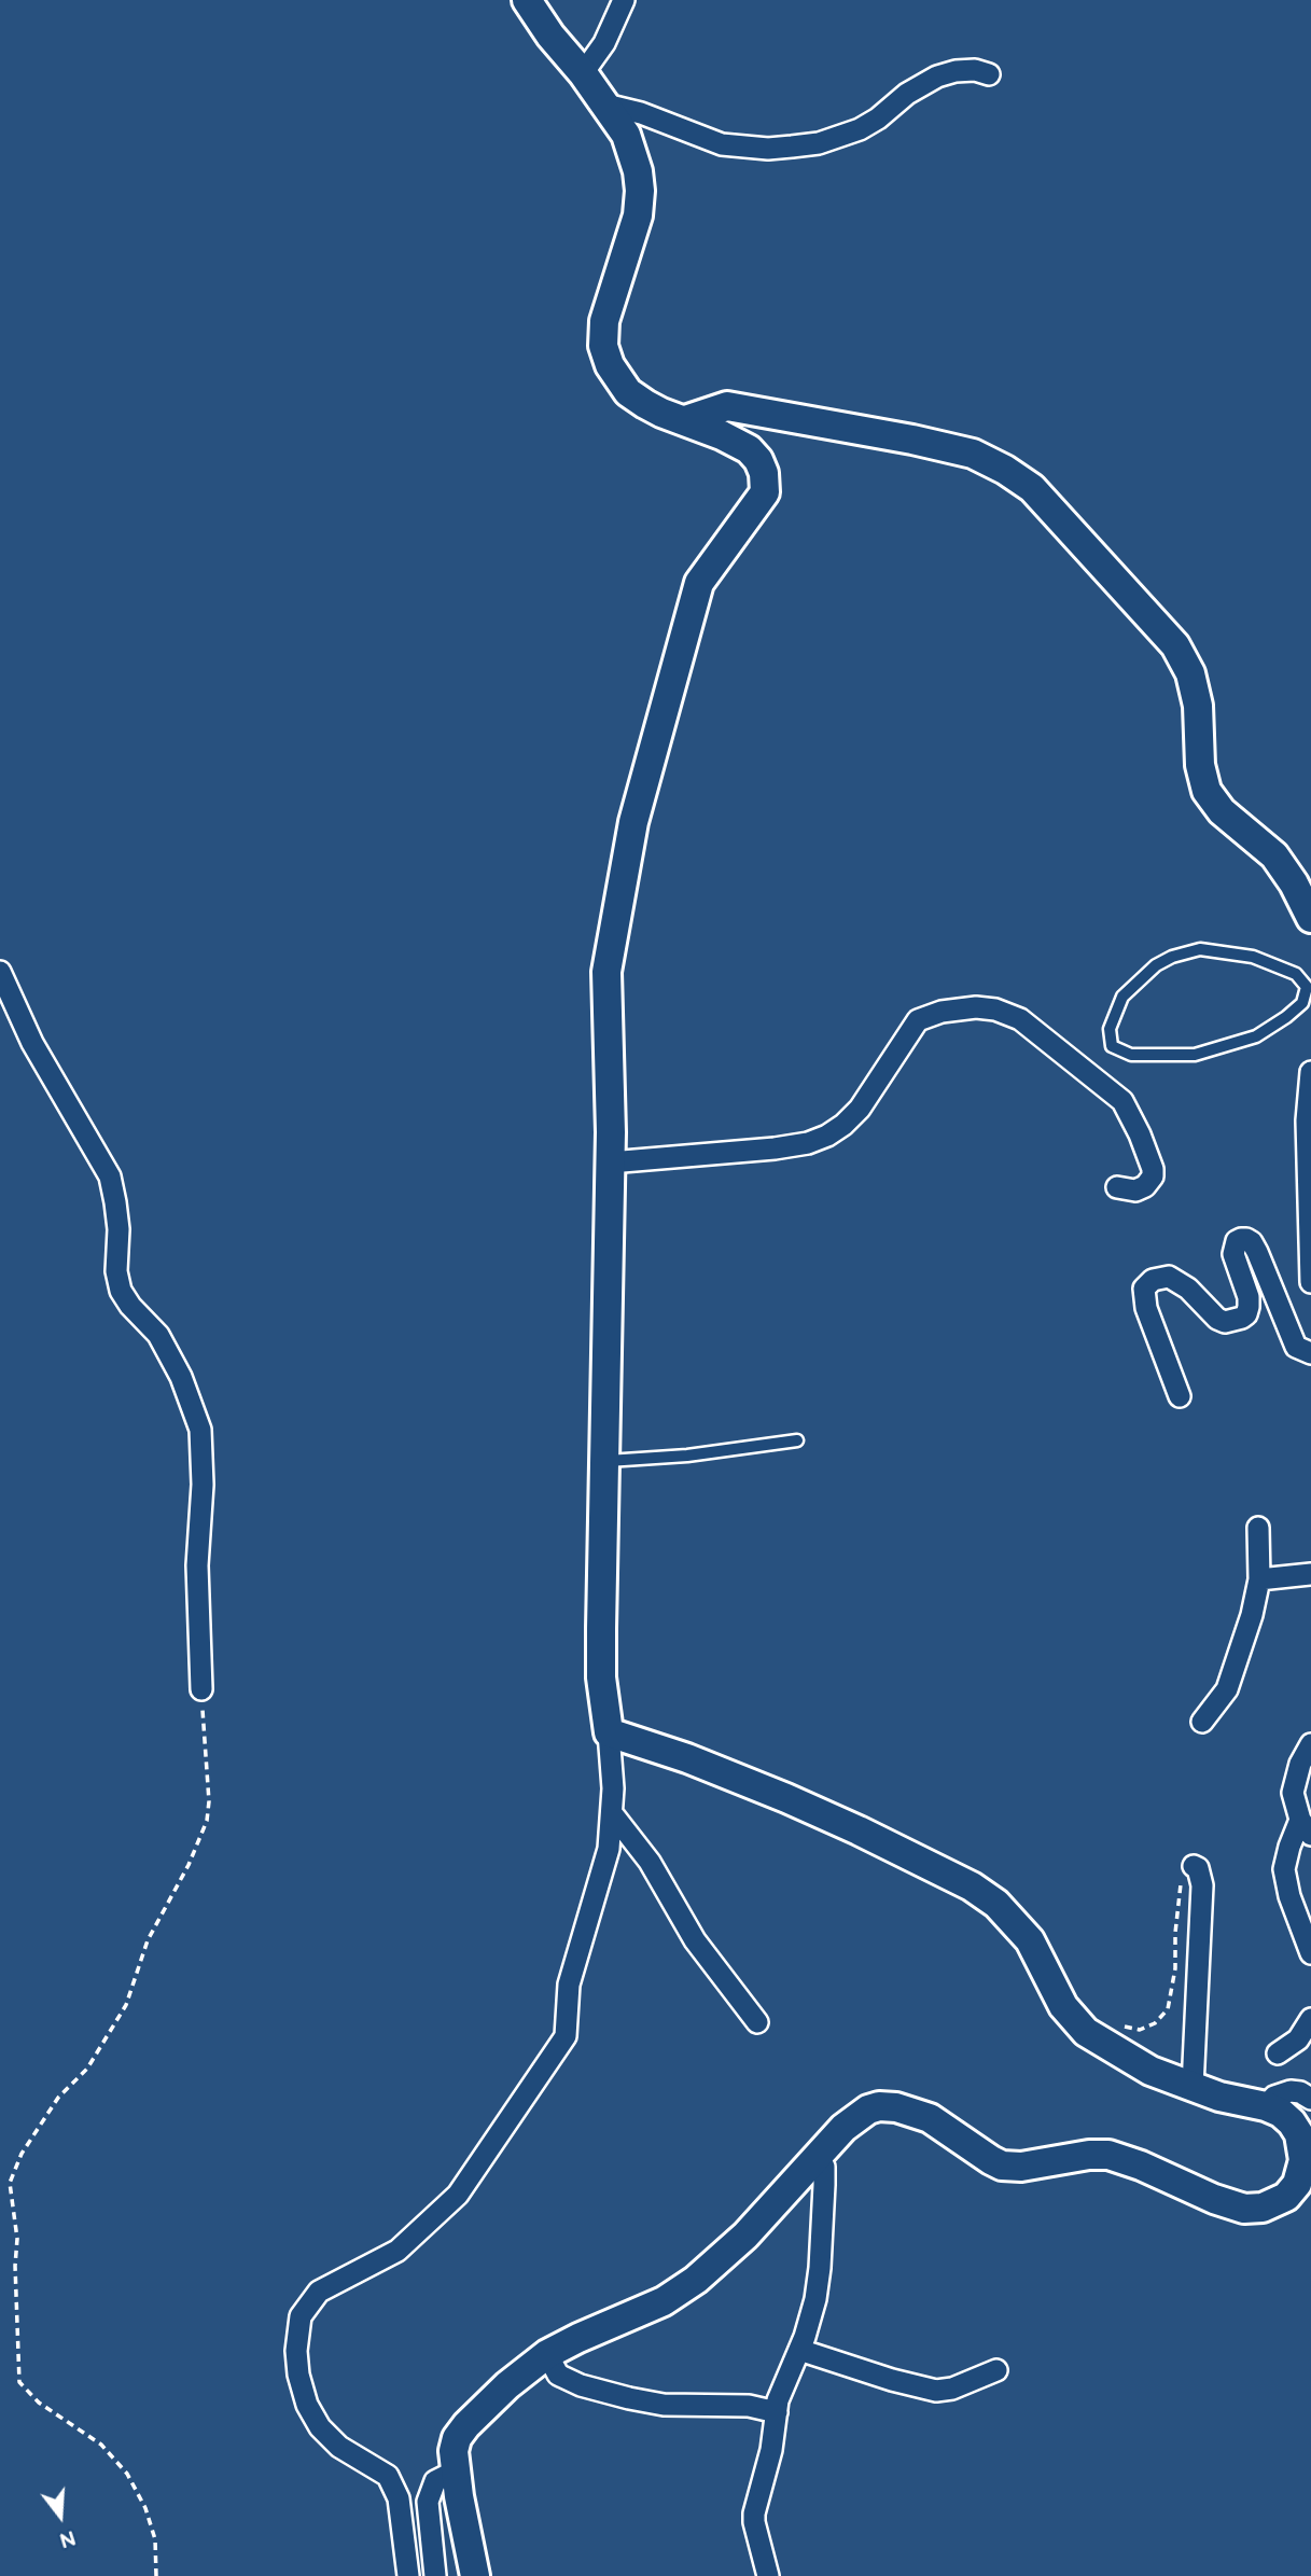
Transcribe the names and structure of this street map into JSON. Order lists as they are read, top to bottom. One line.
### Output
{"north":"bottom"}
